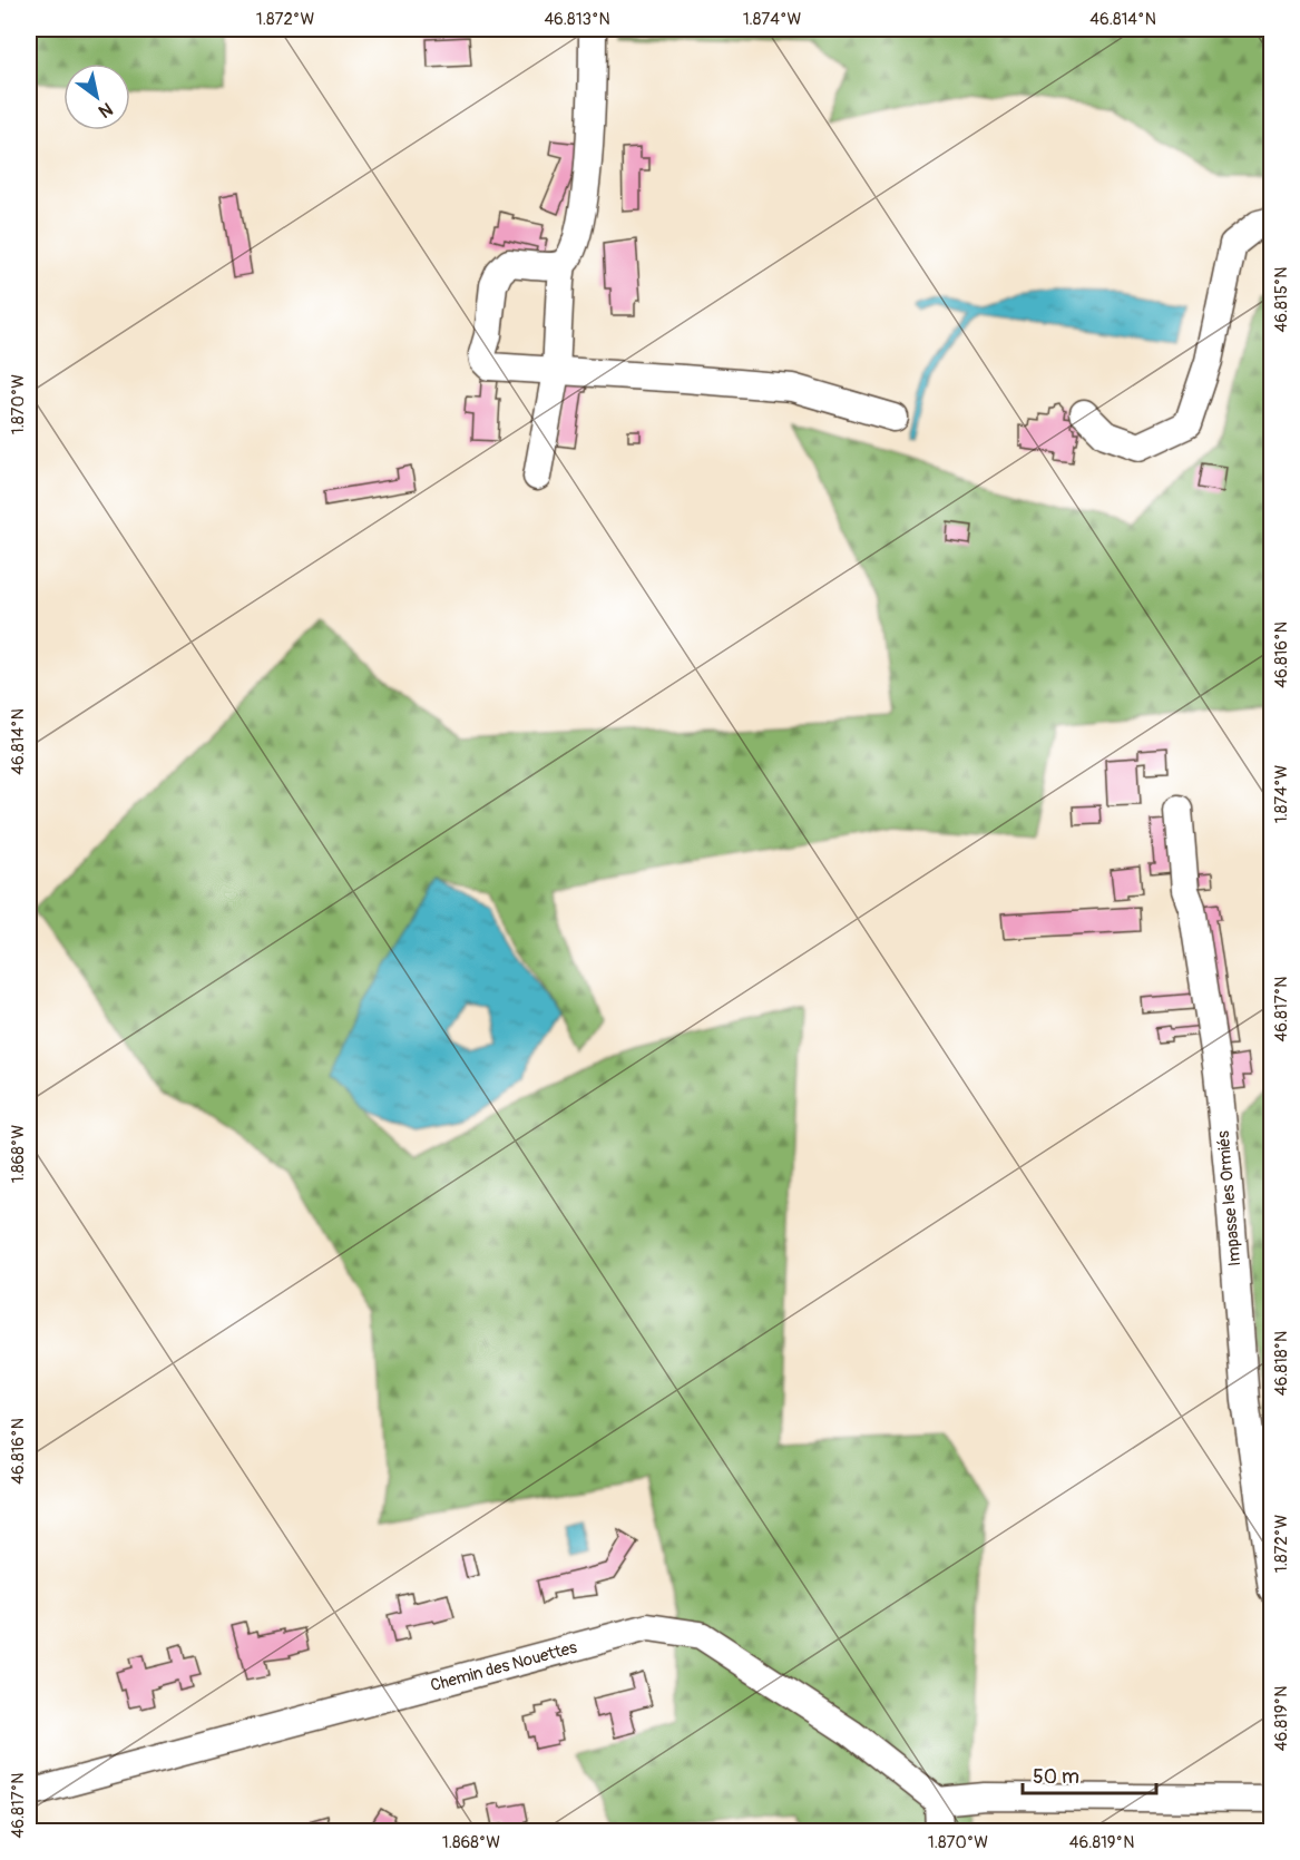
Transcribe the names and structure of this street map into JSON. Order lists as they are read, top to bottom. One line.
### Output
{"streets":{"street":["Impasse les Ormiés","Chemin des Nouettes"]},"scale_bar":"50 m","north":"bottom right","coordinates":["1.872°W","46.813°N","1.874°W","46.814°N","46.815°N","1.870°W","46.816°N","46.817°N","1.868°W","46.818°N","46.819°N"]}
